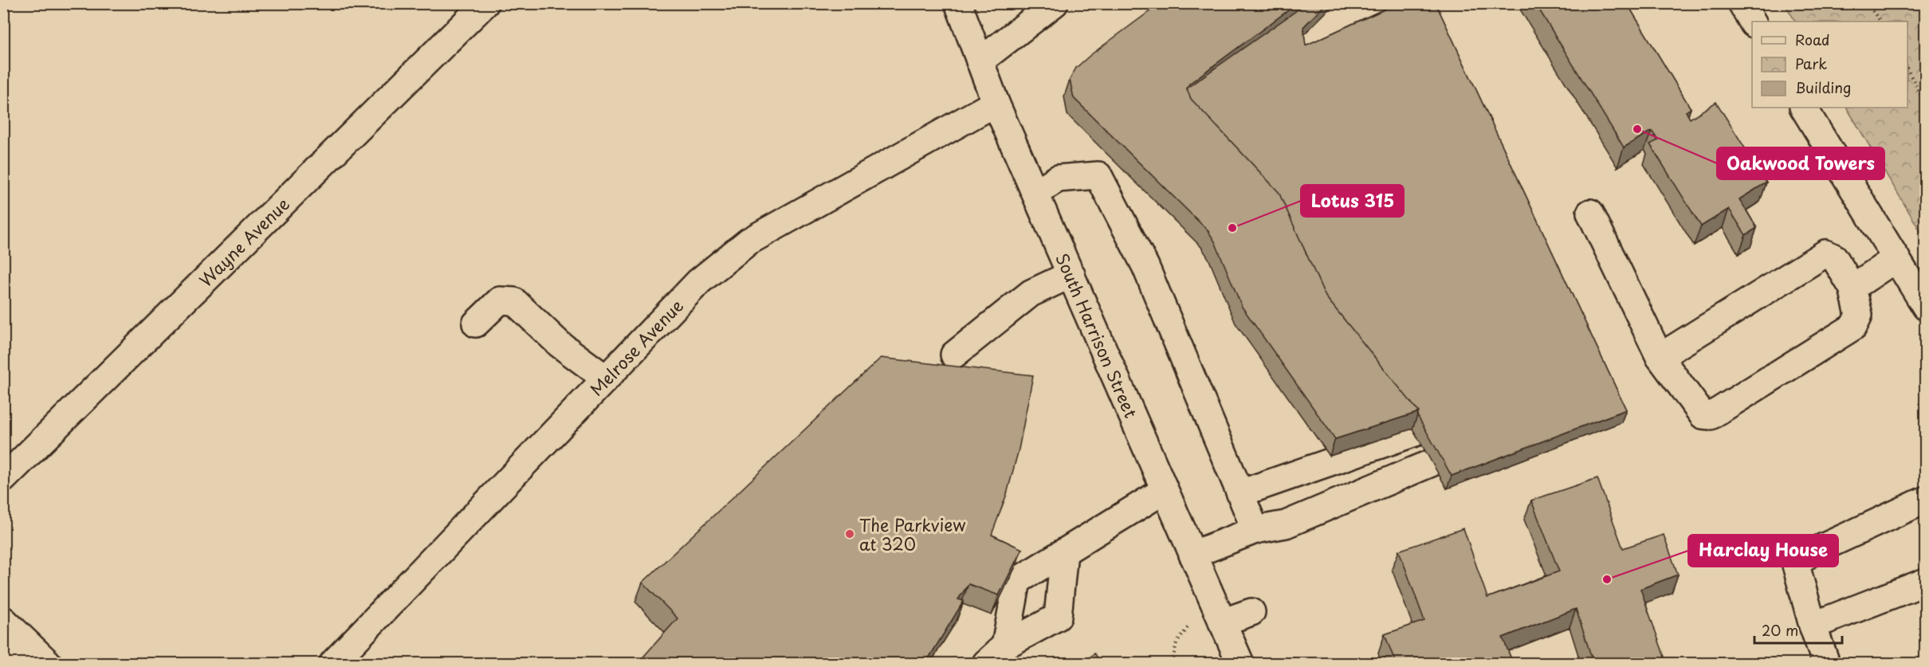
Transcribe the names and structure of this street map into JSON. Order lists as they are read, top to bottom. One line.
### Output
{"streets":{"street":["Wayne Avenue","South Harrison Street","Melrose Avenue"]},"crossings":[["South Harrison Street","Melrose Avenue"]],"places":["Oakwood Towers","Lotus 315","The Parkview at 320","Harclay House"],"legend":["Road","Park","Building"],"scale_bar":"20 m"}
